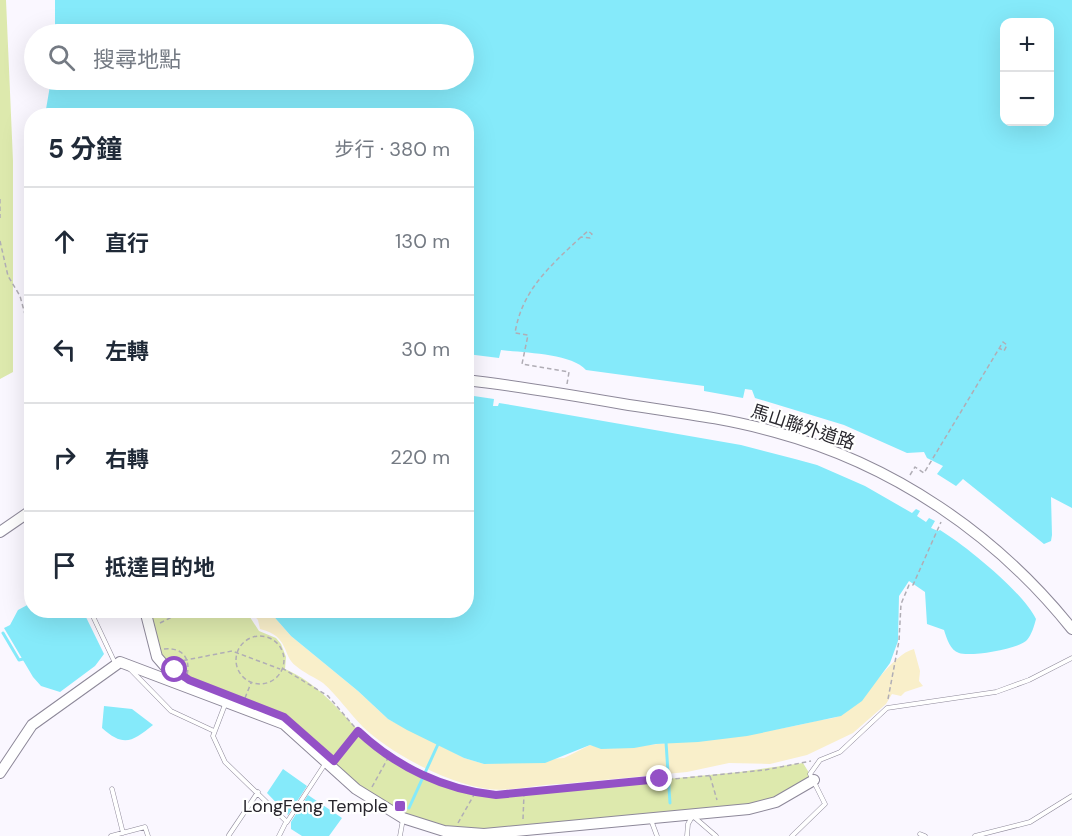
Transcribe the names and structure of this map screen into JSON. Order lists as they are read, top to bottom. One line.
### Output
{"streets":{"street":["馬山聯外道路"]},"places":{"transit":["LongFeng Temple"]},"page":{"map_buttons":["+","−"],"search":"搜尋地點","heading":["5 分鐘","步行 · 380 m"],"list":[["直行","130 m"],["左轉","30 m"],["右轉","220 m"],"抵達目的地"]}}
